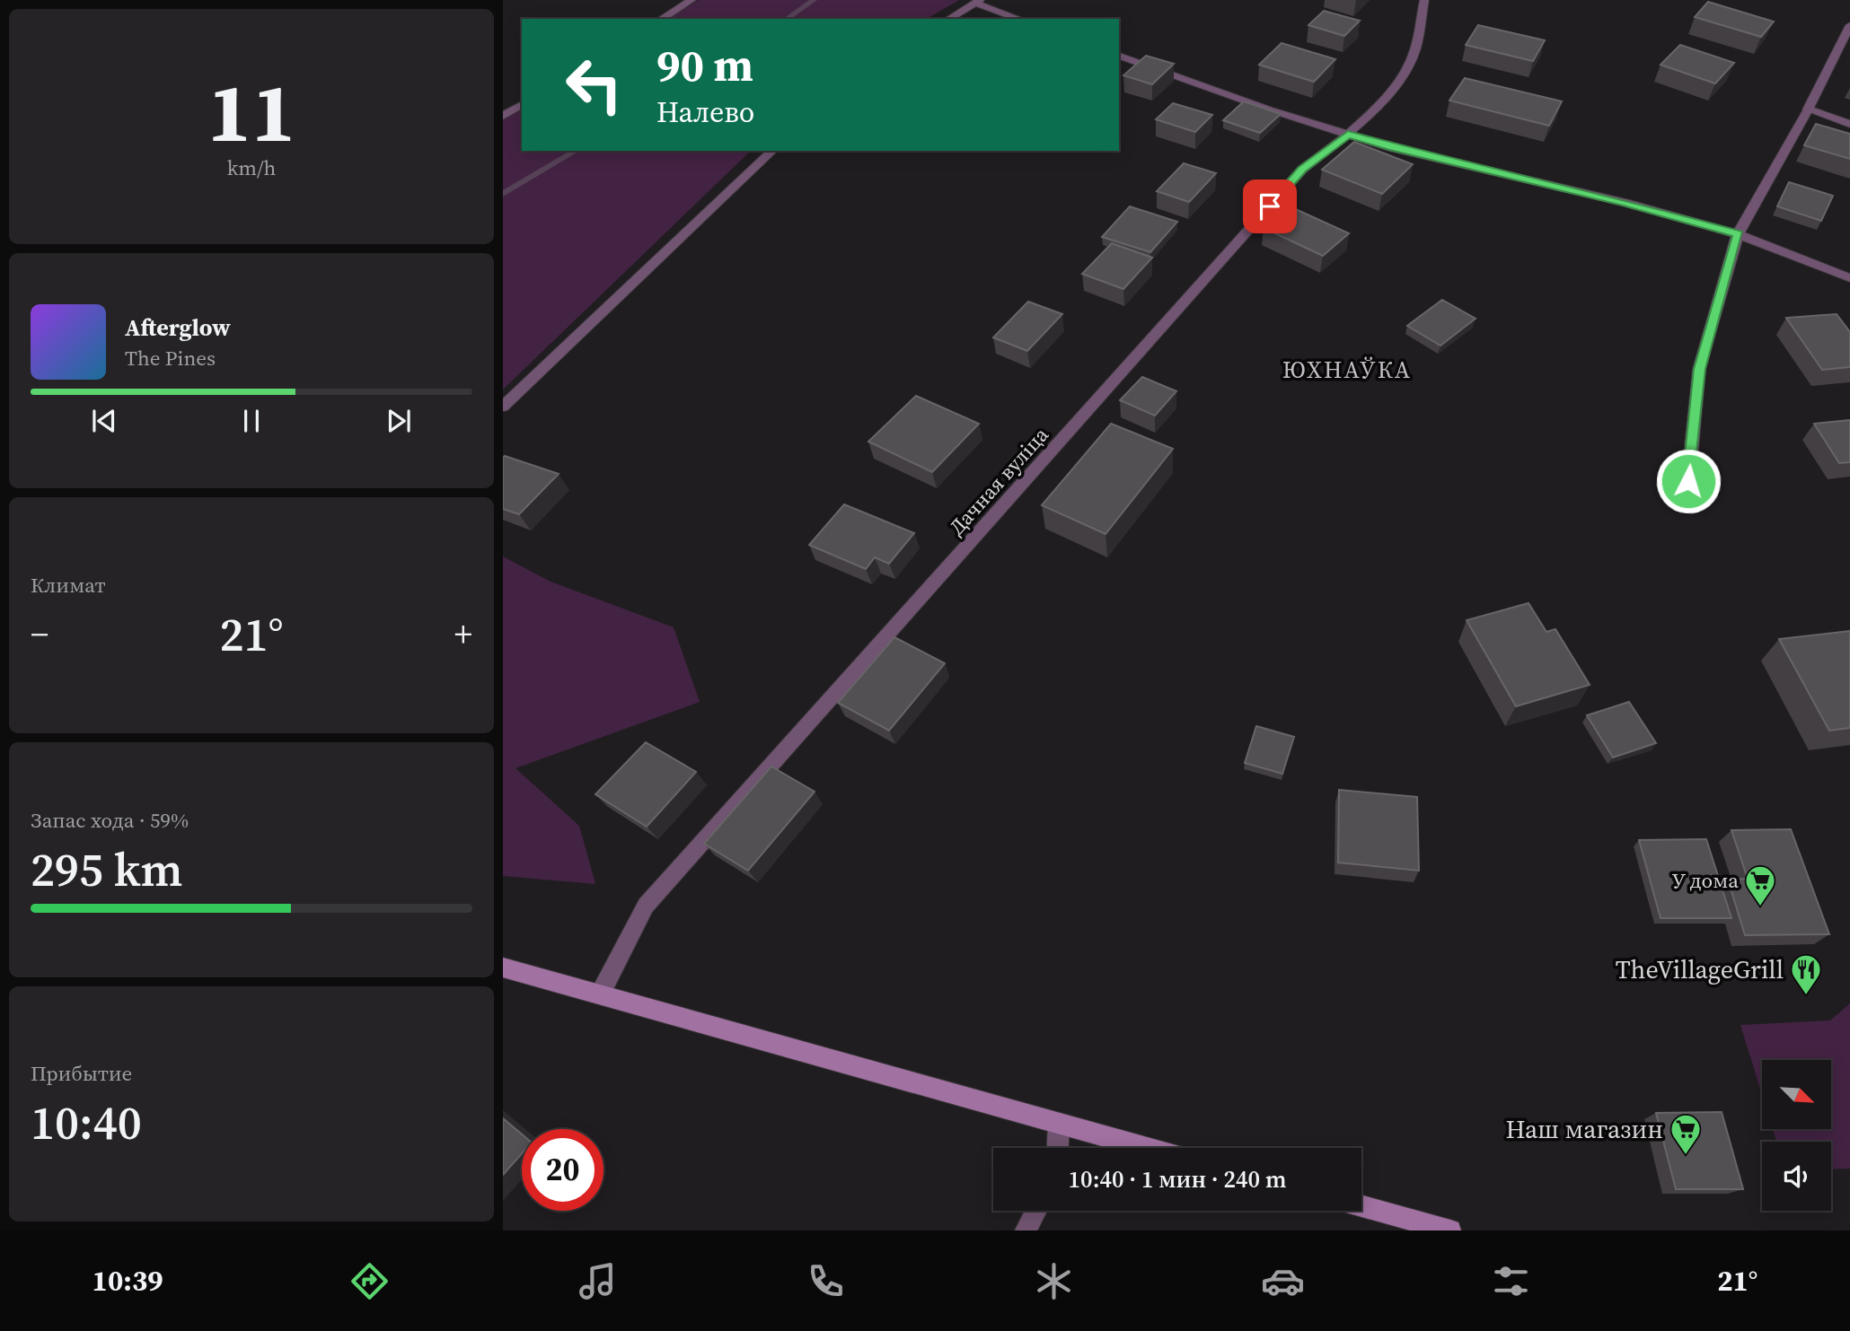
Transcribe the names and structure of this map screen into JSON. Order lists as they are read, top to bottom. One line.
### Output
{"streets":{"street":["Дачная вуліца"]},"districts":["ЮХНАЎКА"],"places":{"supermarket":["У дома","Наш магазин"],"restaurant":["TheVillageGrill"]},"north":"bottom right","page":{"tile":[["11","km/h"],"Климат",["Запас хода · 59%","295 km"],["Прибытие","10:40"]],"turn":["90 m","Налево"],"song":["Afterglow","The Pines"],"heat":["−","21°","+"],"limit":"20","trip":"10:40 · 1 мин · 240 m","tabs":["10:39","21°"]}}
